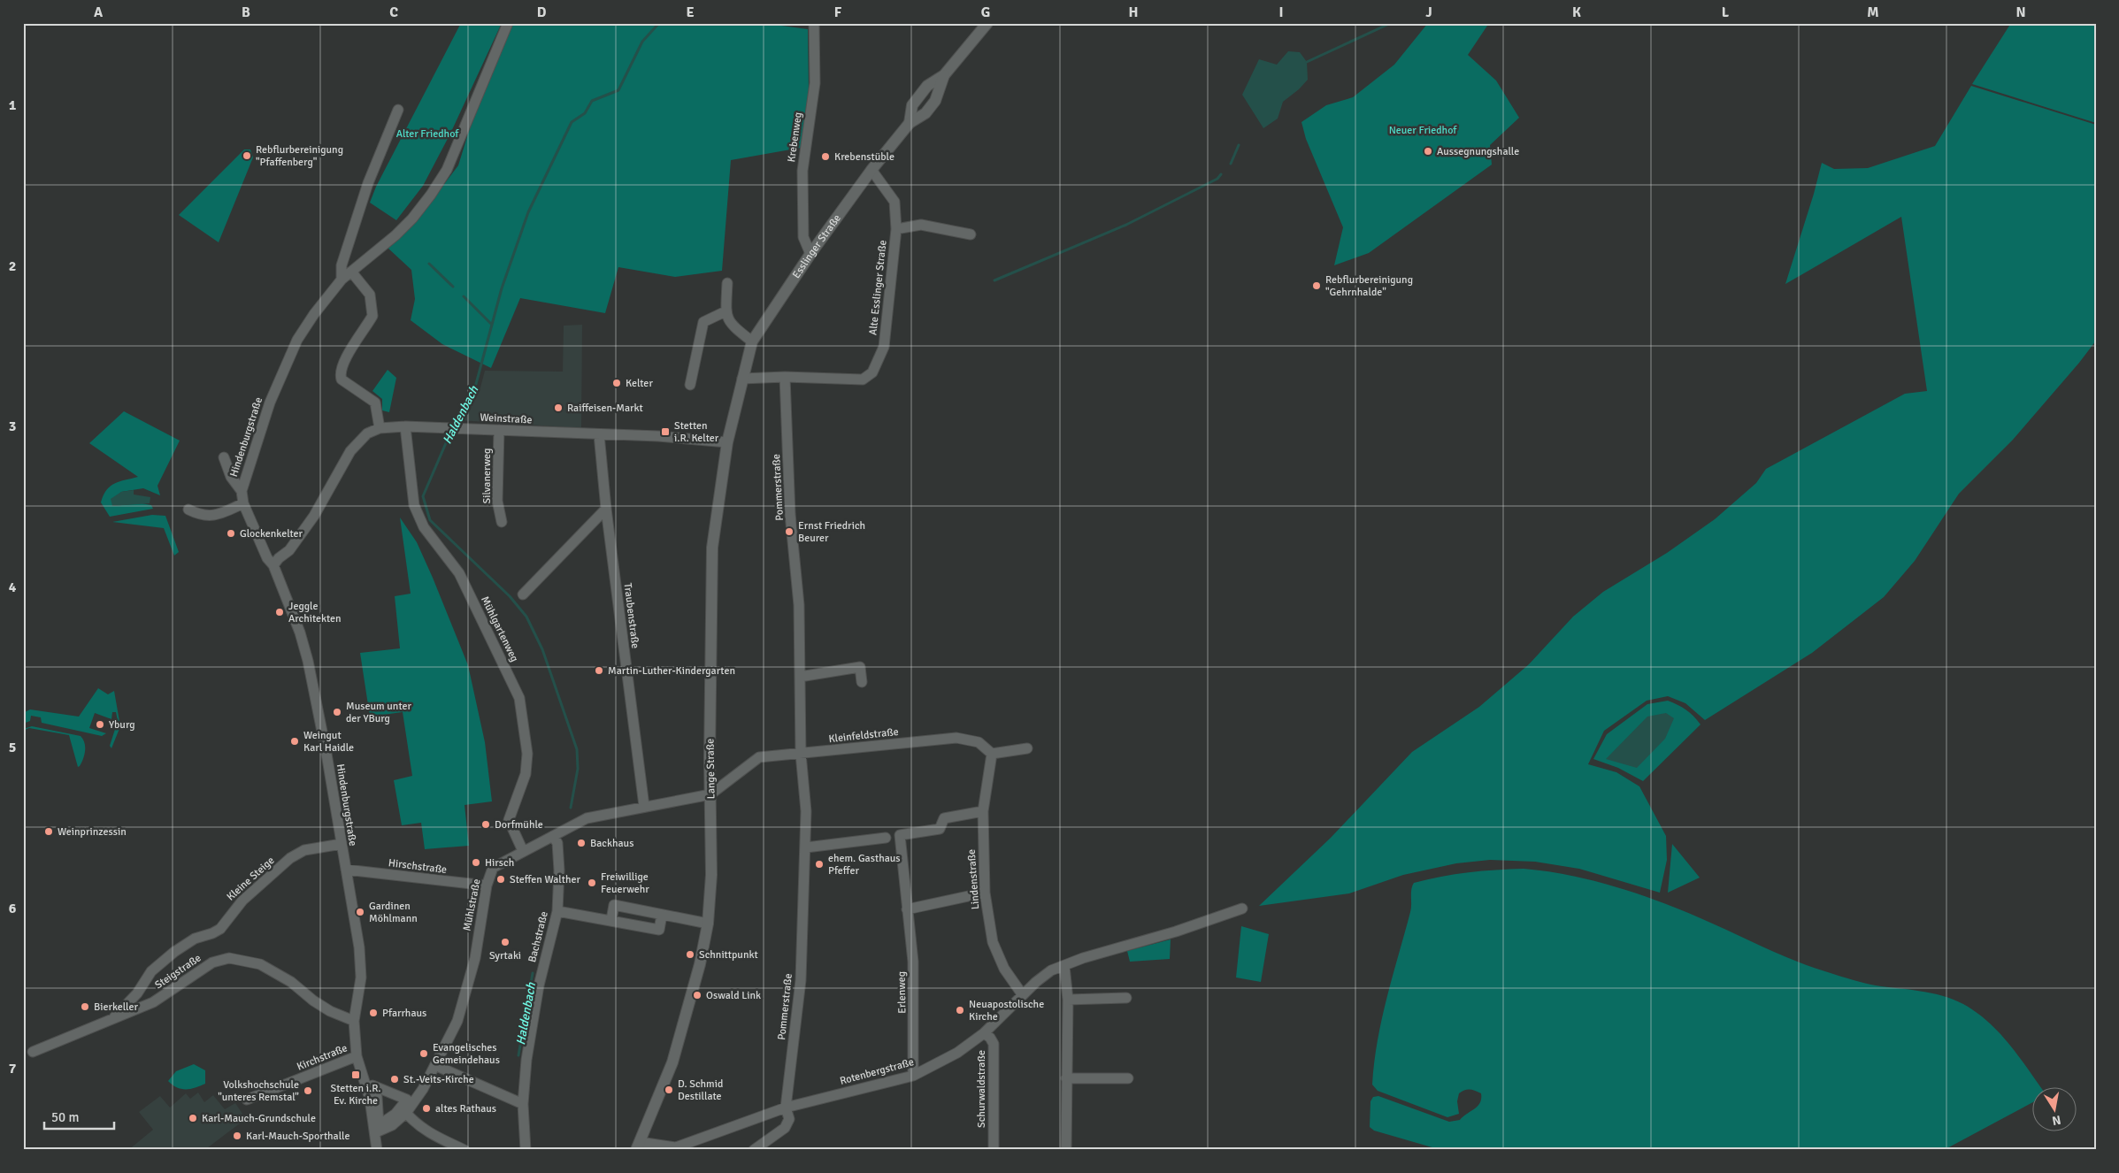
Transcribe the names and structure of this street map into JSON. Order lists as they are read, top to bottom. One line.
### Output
{"streets":{"main road":["Esslinger Straße","Lange Straße"],"street":["Krebenweg","Alte Esslinger Straße","Weinstraße","Hindenburgstraße","Silvanerweg","Pommerstraße","Traubenstraße","Mühlgartenweg","Kleinfeldstraße","Hirschstraße","Kleine Steige","Lindenstraße","Mühlstraße","Bachstraße","Steigstraße","Erlenweg","Kirchstraße","Rotenbergstraße","Schurwaldstraße"]},"crossings":[["Krebenweg","Esslinger Straße"],["Esslinger Straße","Alte Esslinger Straße"],["Esslinger Straße","Lange Straße"],["Alte Esslinger Straße","Pommerstraße"],["Alte Esslinger Straße","Lange Straße"],["Weinstraße","Silvanerweg"],["Weinstraße","Traubenstraße"],["Weinstraße","Mühlgartenweg"],["Weinstraße","Lange Straße"],["Hindenburgstraße","Hirschstraße"],["Hindenburgstraße","Kleine Steige"],["Hindenburgstraße","Steigstraße"],["Hindenburgstraße","Kirchstraße"],["Pommerstraße","Kleinfeldstraße"],["Pommerstraße","Rotenbergstraße"],["Traubenstraße","Mühlstraße"],["Mühlgartenweg","Mühlstraße"],["Kleinfeldstraße","Lange Straße"],["Kleinfeldstraße","Lindenstraße"],["Kleinfeldstraße","Mühlstraße"],["Lange Straße","Mühlstraße"],["Lange Straße","Rotenbergstraße"],["Hirschstraße","Mühlstraße"],["Kleine Steige","Steigstraße"],["Lindenstraße","Erlenweg"],["Lindenstraße","Rotenbergstraße"],["Mühlstraße","Bachstraße"],["Mühlstraße","Kirchstraße"],["Steigstraße","Kirchstraße"],["Erlenweg","Rotenbergstraße"],["Rotenbergstraße","Schurwaldstraße"]],"water":["Haldenbach"],"parks":["Neuer Friedhof","Alter Friedhof"],"places":{"other":["Aussegnungshalle","Rebflurbereinigung \"Pfaffenberg\"","Krebenstüble","Rebflurbereinigung \"Gehrnhalde\"","Kelter","Raiffeisen-Markt","Ernst Friedrich Beurer","Glockenkelter","Jeggle Architekten","Martin-Luther-Kindergarten","Museum unter der YBurg","Yburg","Weingut Karl Haidle","Dorfmühle","Weinprinzessin","Backhaus","Hirsch","ehem. Gasthaus Pfeffer","Steffen Walther","Freiwillige Feuerwehr","Gardinen Möhlmann","Syrtaki","Schnittpunkt","Oswald Link","Bierkeller","Neuapostolische Kirche","Pfarrhaus","Evangelisches Gemeindehaus","St.-Veits-Kirche","D. Schmid Destillate","Volkshochschule \"unteres Remstal\"","altes Rathaus","Karl-Mauch-Grundschule","Karl-Mauch-Sporthalle"],"transit":["Stetten i.R. Kelter","Stetten i.R. Ev. Kirche"]},"scale_bar":"50 m","north":"bottom","grid":{"columns":["A","B","C","D","E","F","G","H","I","J","K","L","M","N"],"rows":["1","2","3","4","5","6","7"]}}
